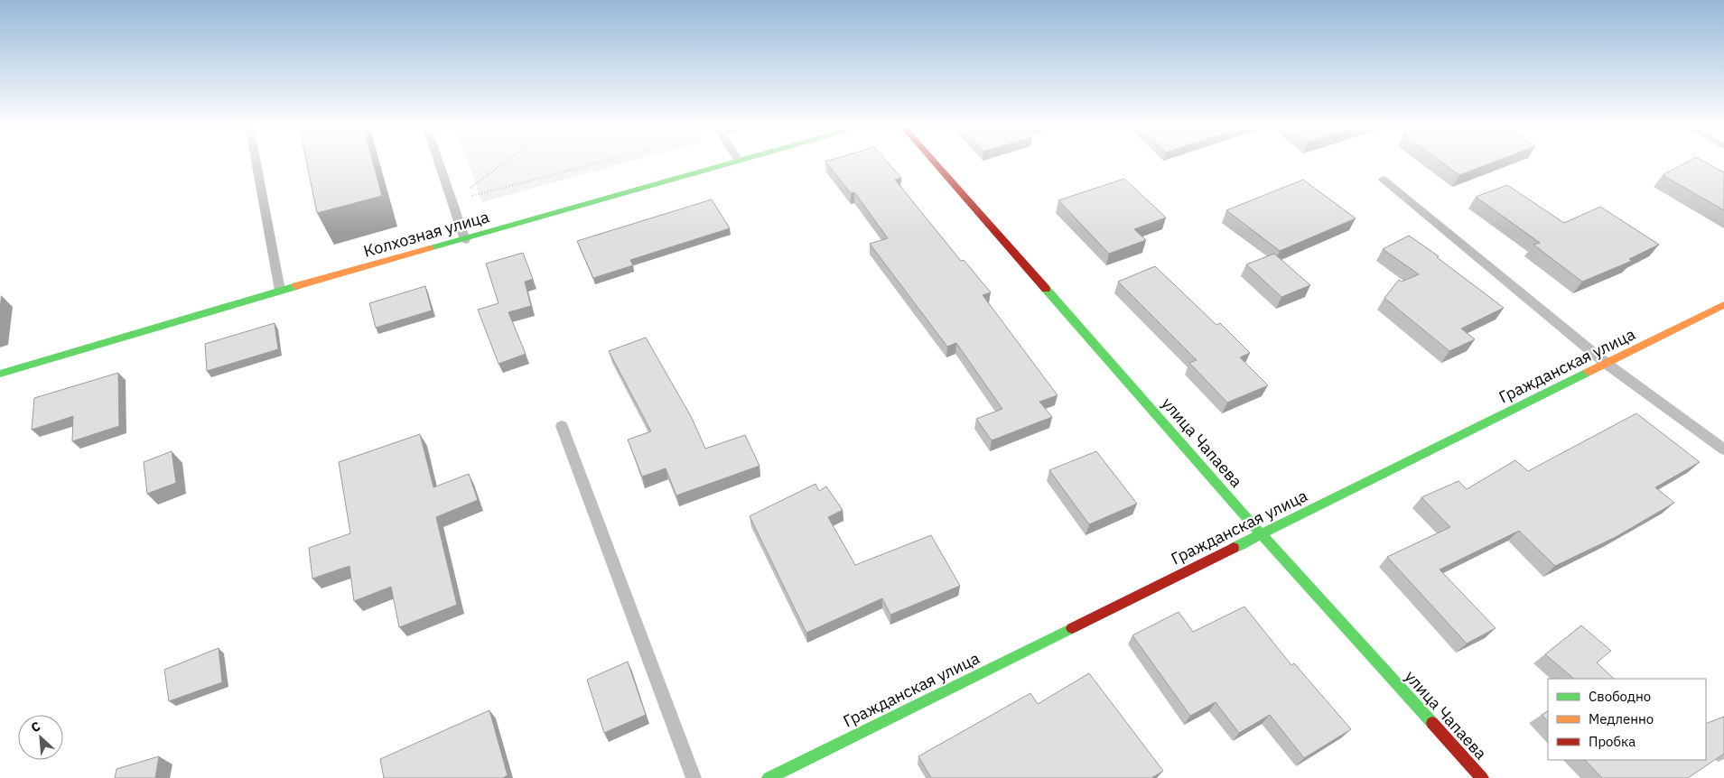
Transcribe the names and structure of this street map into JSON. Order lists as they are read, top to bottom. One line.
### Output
{"streets":{"street":["Колхозная улица","Гражданская улица","улица Чапаева"]},"crossings":[["Гражданская улица","улица Чапаева"]],"legend":["Свободно","Медленно","Пробка"],"north":"top left"}
